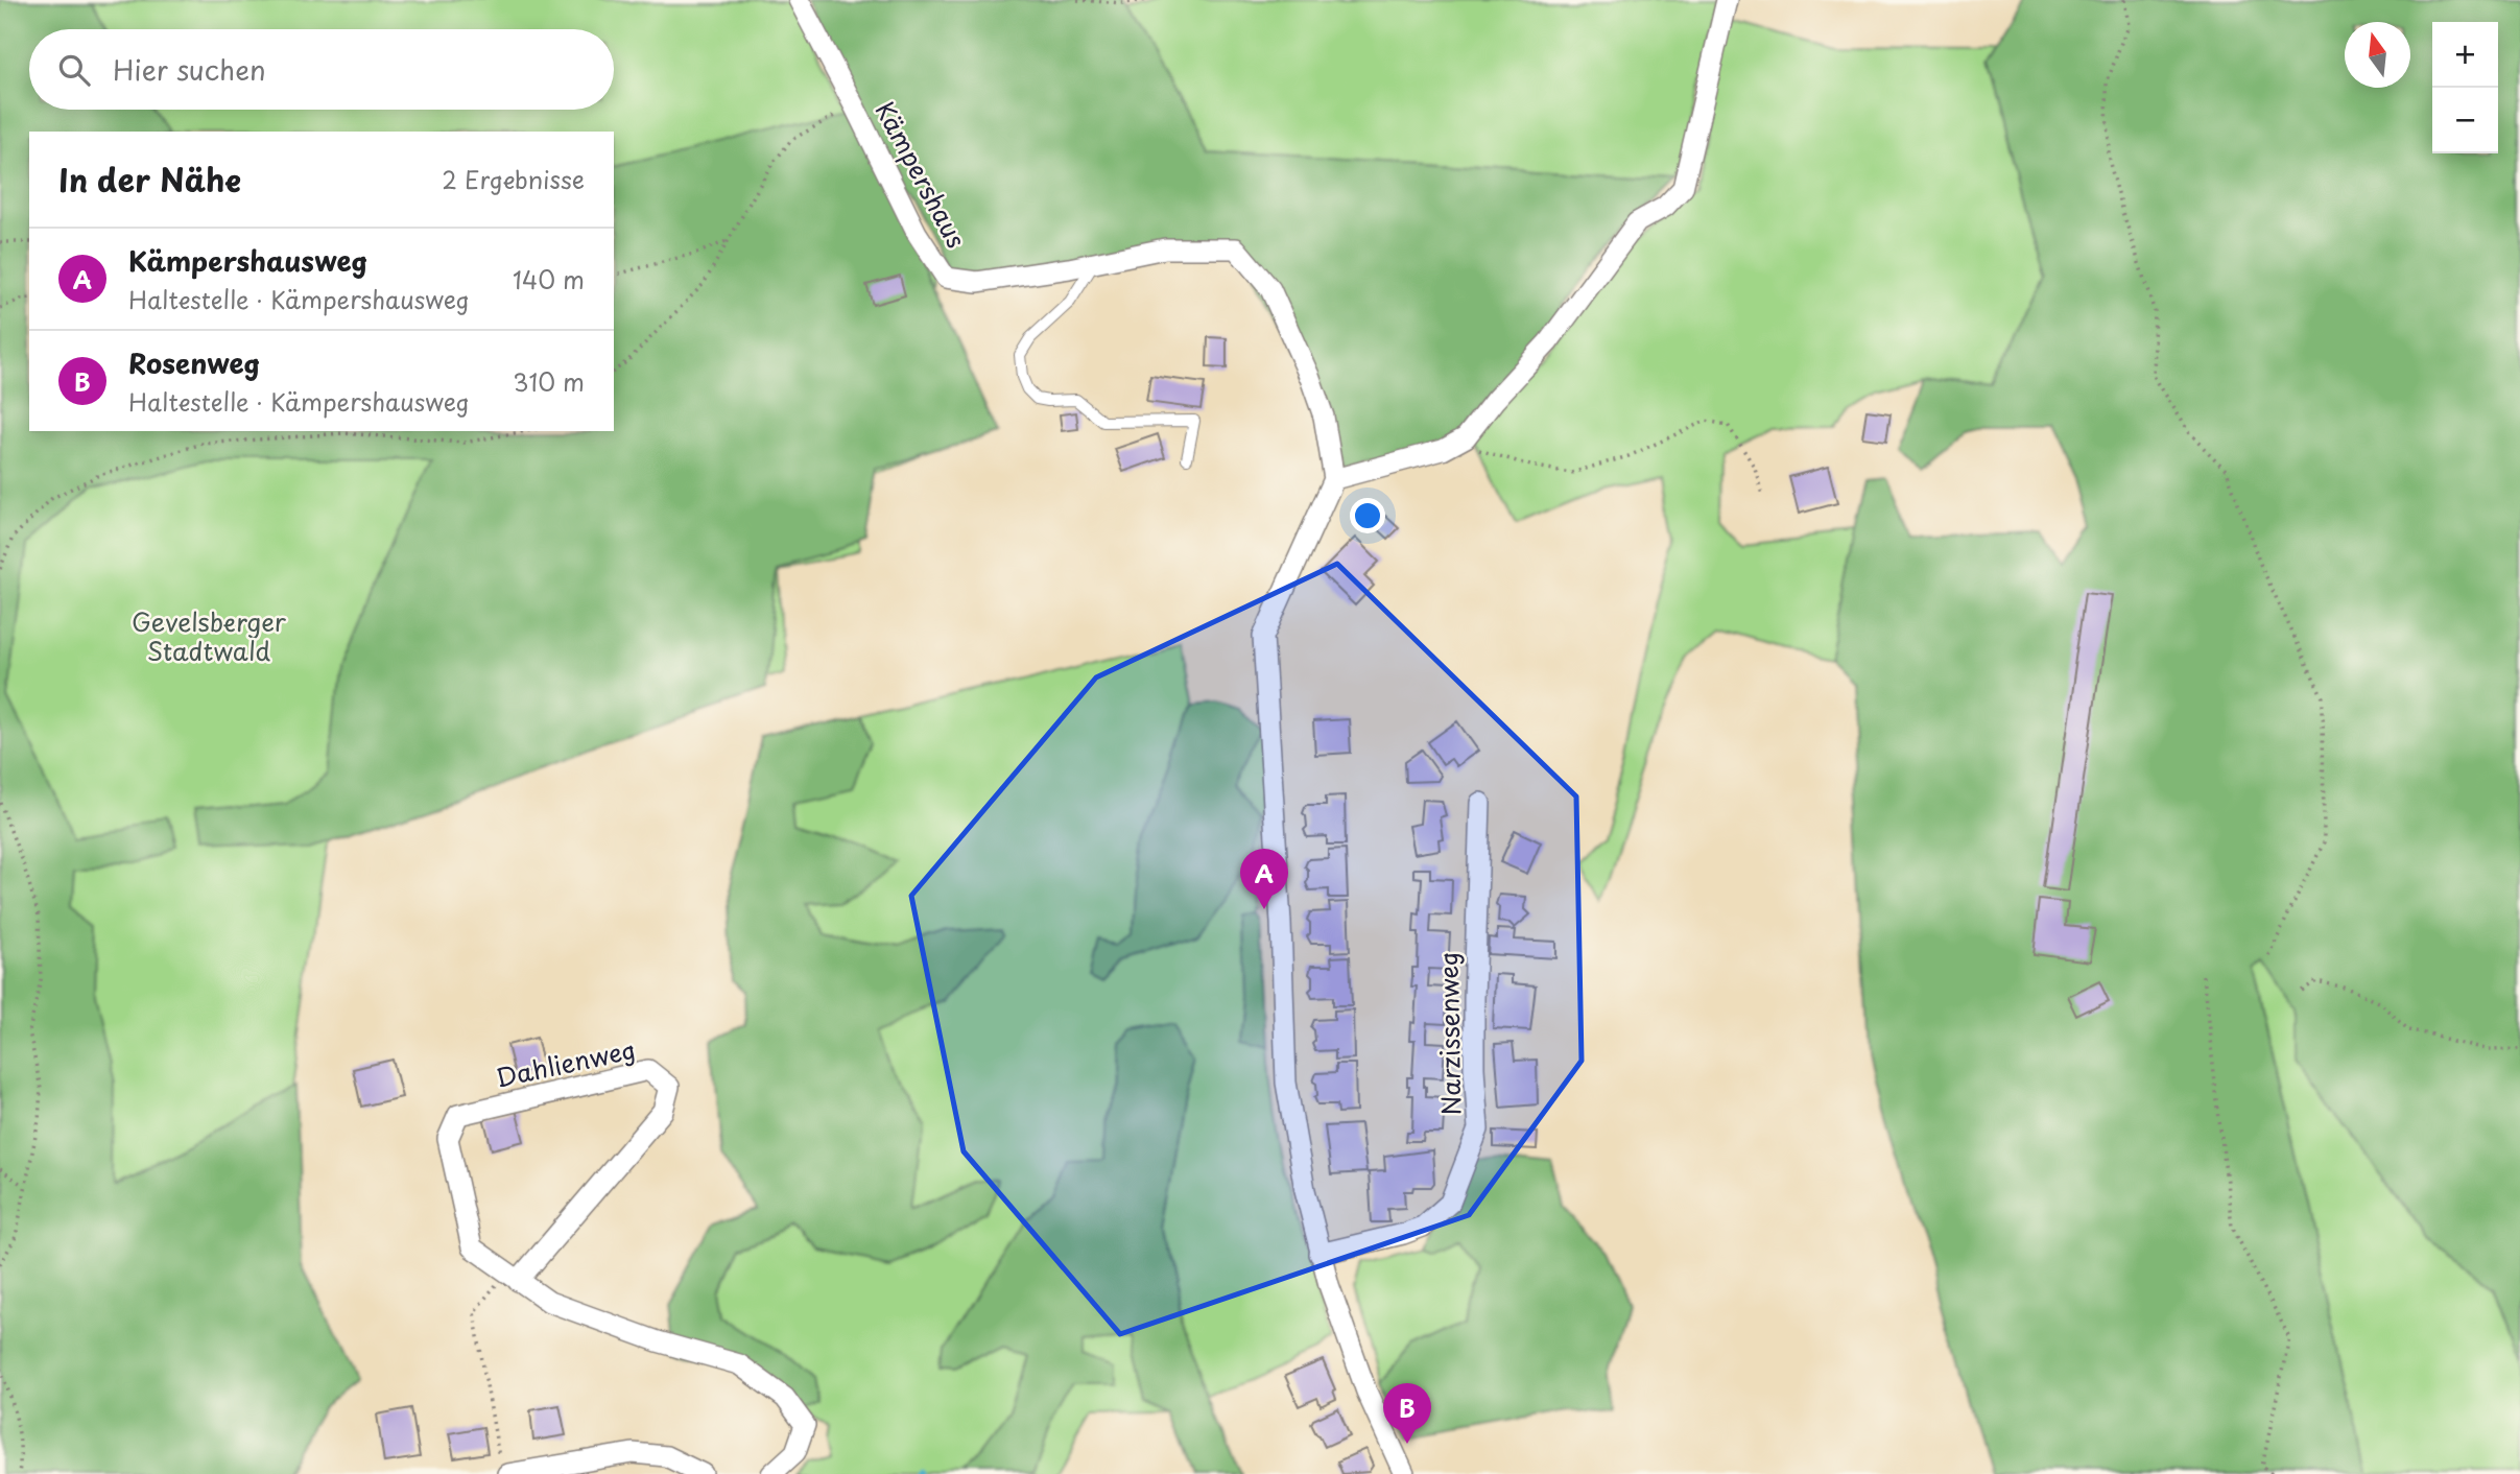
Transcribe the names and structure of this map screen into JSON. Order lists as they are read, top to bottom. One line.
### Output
{"streets":{"street":["Kämpershaus","Narzissenweg","Dahlienweg"]},"parks":["Gevelsberger Stadtwald"],"north":"top","page":{"map_buttons":["+","−"],"search":"Hier suchen","heading":["In der Nähe","2 Ergebnisse"],"list":[{"mark":"A","name":"Kämpershausweg","note":"Haltestelle · Kämpershausweg","value":"140 m"},{"mark":"B","name":"Rosenweg","note":"Haltestelle · Kämpershausweg","value":"310 m"}],"pins":["A","B"]}}
